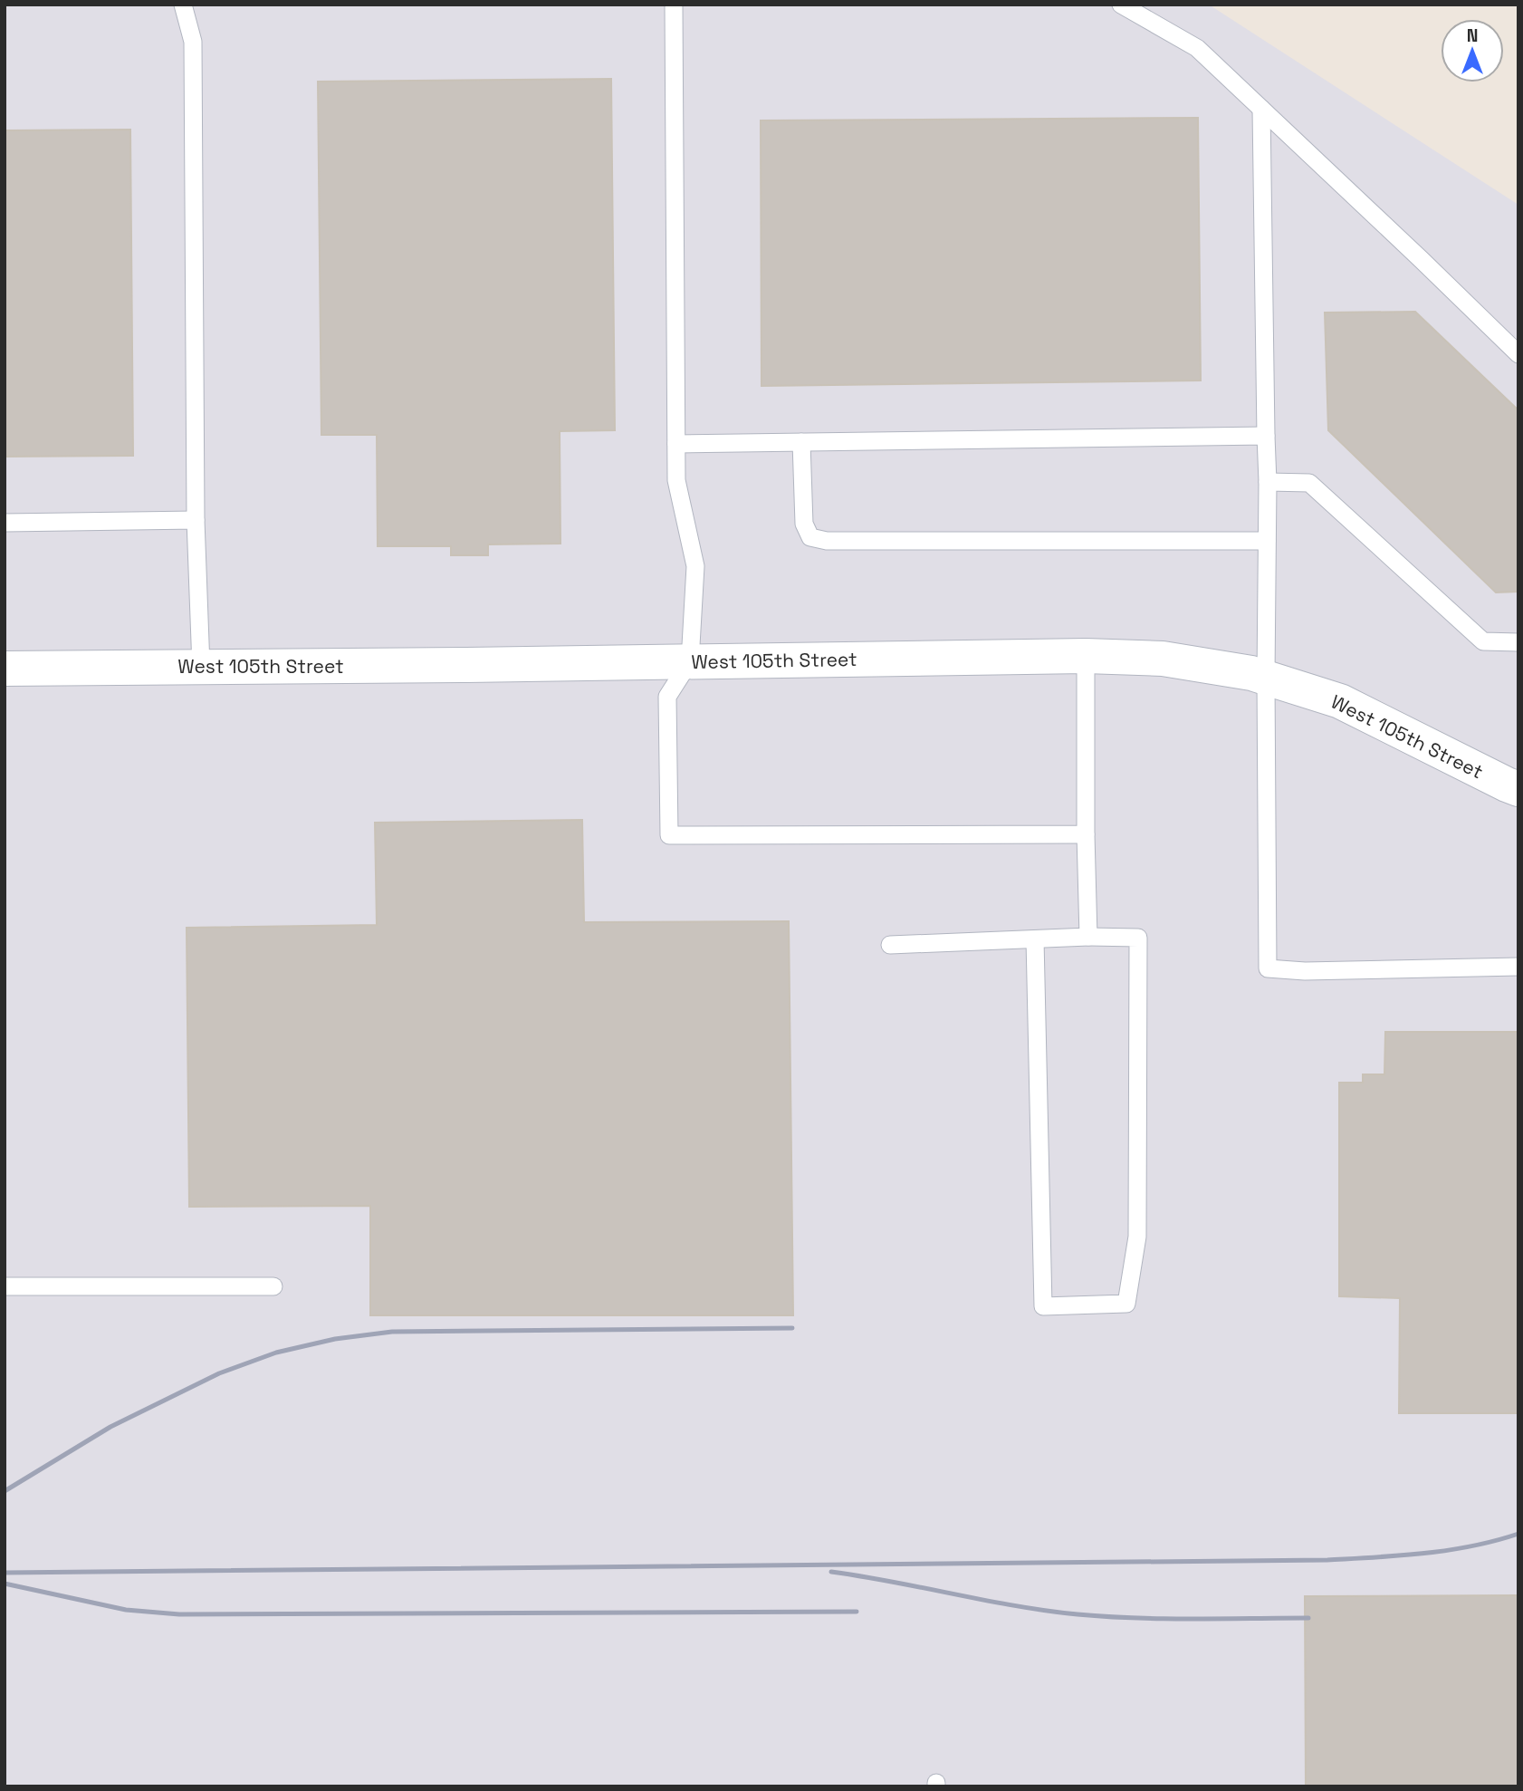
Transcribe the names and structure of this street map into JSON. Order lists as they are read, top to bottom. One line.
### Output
{"streets":{"main road":["West 105th Street"]},"north":"top"}
